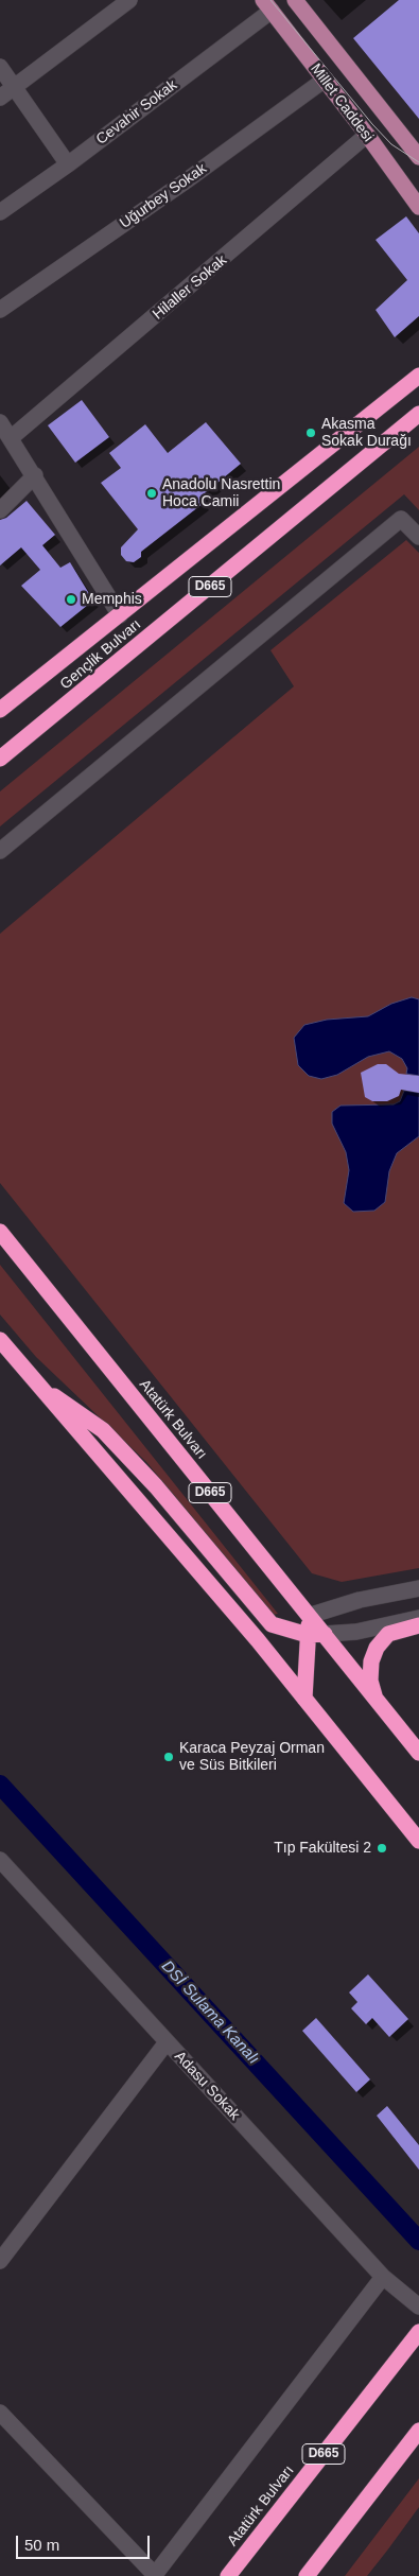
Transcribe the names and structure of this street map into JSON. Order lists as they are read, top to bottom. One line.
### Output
{"streets":{"highway":["D665","Gençlik Bulvarı","Atatürk Bulvarı"],"main road":["Millet Caddesi"],"street":["Cevahir Sokak","Uğurbey Sokak","Hilaller Sokak","Adasu Sokak"]},"crossings":[["Millet Caddesi","Cevahir Sokak"],["Millet Caddesi","Uğurbey Sokak"],["Millet Caddesi","Hilaller Sokak"]],"water":["DSİ Sulama Kanalı"],"places":["Akasma Sokak Durağı","Anadolu Nasrettin Hoca Camii","Memphis","Karaca Peyzaj Orman ve Süs Bitkileri","Tıp Fakültesi 2"],"scale_bar":"50 m"}
